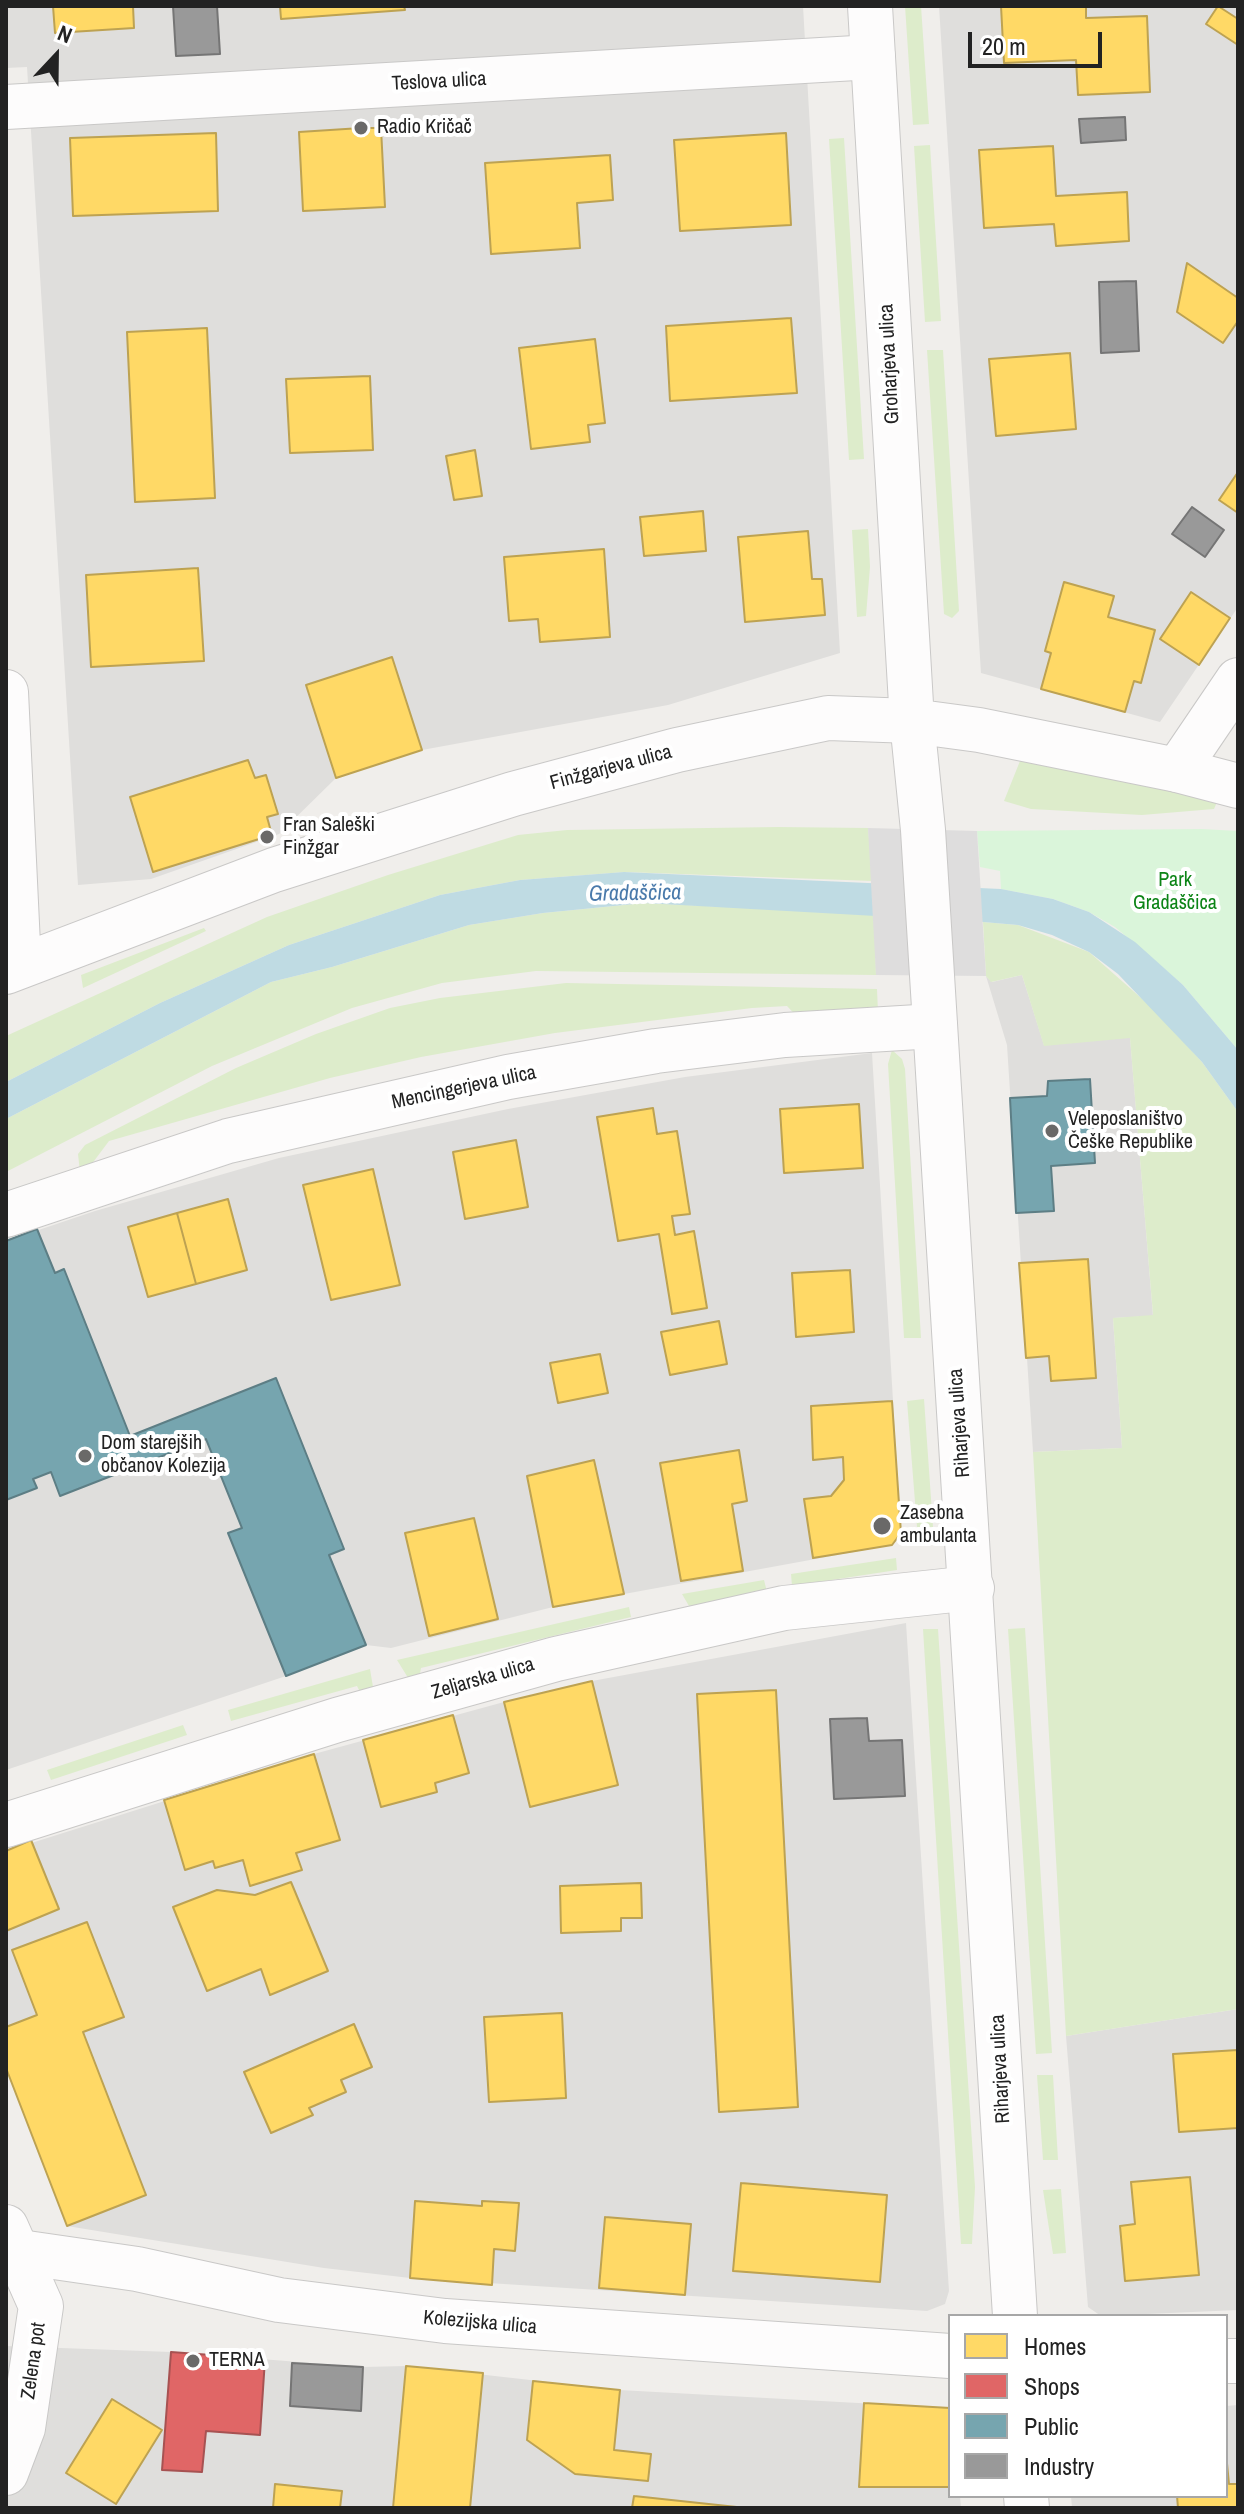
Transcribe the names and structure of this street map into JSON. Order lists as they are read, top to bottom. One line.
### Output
{"streets":{"street":["Teslova ulica","Groharjeva ulica","Finžgarjeva ulica","Mencingerjeva ulica","Riharjeva ulica","Zeljarska ulica","Kolezijska ulica","Zelena pot"]},"crossings":[["Teslova ulica","Groharjeva ulica"],["Groharjeva ulica","Finžgarjeva ulica"],["Groharjeva ulica","Riharjeva ulica"],["Finžgarjeva ulica","Riharjeva ulica"],["Mencingerjeva ulica","Riharjeva ulica"],["Riharjeva ulica","Zeljarska ulica"],["Kolezijska ulica","Zelena pot"]],"water":["Gradaščica"],"parks":["Park Gradaščica"],"places":["Radio Kričač","Fran Saleški Finžgar","Veleposlaništvo Češke Republike","Dom starejših občanov Kolezija","Zasebna ambulanta","TERNA"],"legend":["Homes","Shops","Public","Industry"],"scale_bar":"20 m","north":"top"}
